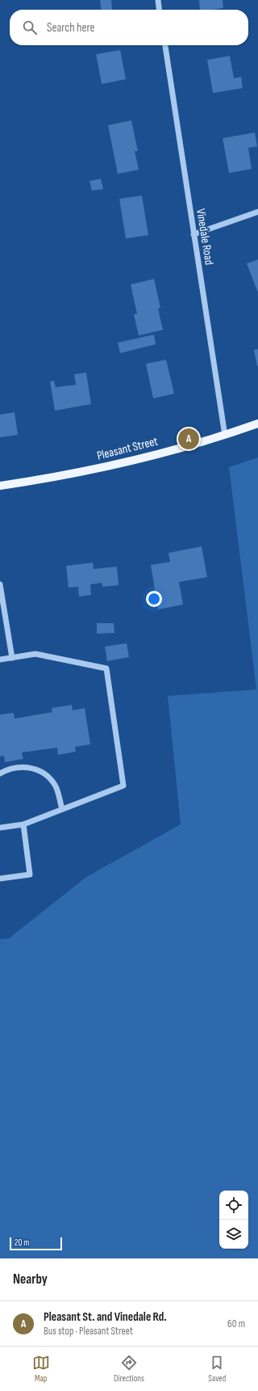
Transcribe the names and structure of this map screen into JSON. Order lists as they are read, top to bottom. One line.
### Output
{"streets":{"main road":["Pleasant Street"],"street":["Vinedale Road"]},"crossings":[["Vinedale Road","Pleasant Street"]],"scale_bar":"20 m","page":{"search":"Search here","pins":"A","scale":"20 m","heading":"Nearby","list":[{"mark":"A","name":"Pleasant St. and Vinedale Rd.","note":"Bus stop · Pleasant Street","value":"60 m"}],"nav":["Map","Directions","Saved"]}}
